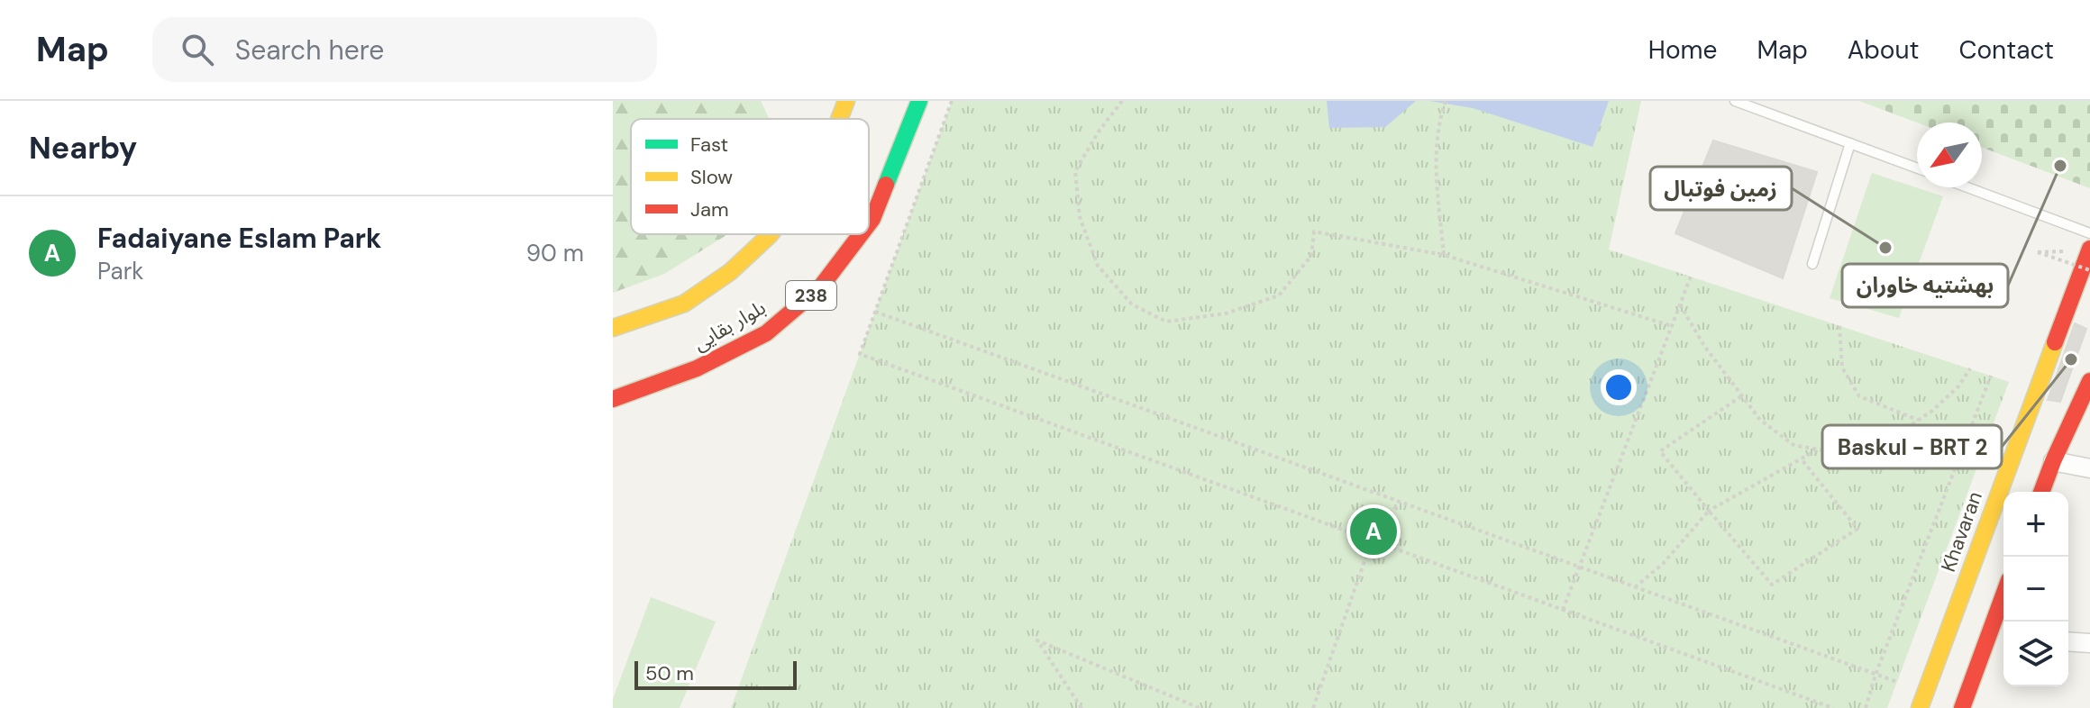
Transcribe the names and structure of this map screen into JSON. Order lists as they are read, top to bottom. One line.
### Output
{"streets":{"main road":["238","بلوار بقایی","Khavaran"]},"places":["بهشتیه خاوران","زمین فوتبال","Baskul - BRT 2"],"legend":["Fast","Slow","Jam"],"scale_bar":"50 m","north":"bottom left","page":{"header":"Map","search":"Search here","nav":["Home","Map","About","Contact"],"heading":"Nearby","list":[{"mark":"A","name":"Fadaiyane Eslam Park","note":"Park","value":"90 m"}],"map_buttons":["+","−"],"pins":"A","scale":"50 m"}}
